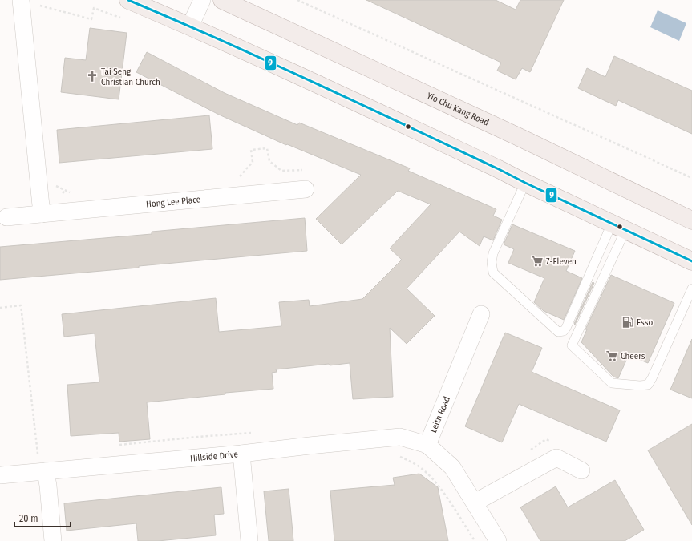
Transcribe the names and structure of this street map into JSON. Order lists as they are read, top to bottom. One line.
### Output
{"streets":{"main road":["Yio Chu Kang Road"],"street":["Hong Lee Place","Leith Road","Hillside Drive"]},"crossings":[["Leith Road","Hillside Drive"]],"places":{"church":["Tai Seng Christian Church"],"supermarket":["7-Eleven","Cheers"],"fuel station":["Esso"]},"lines":["transit line 9"],"scale_bar":"20 m"}
